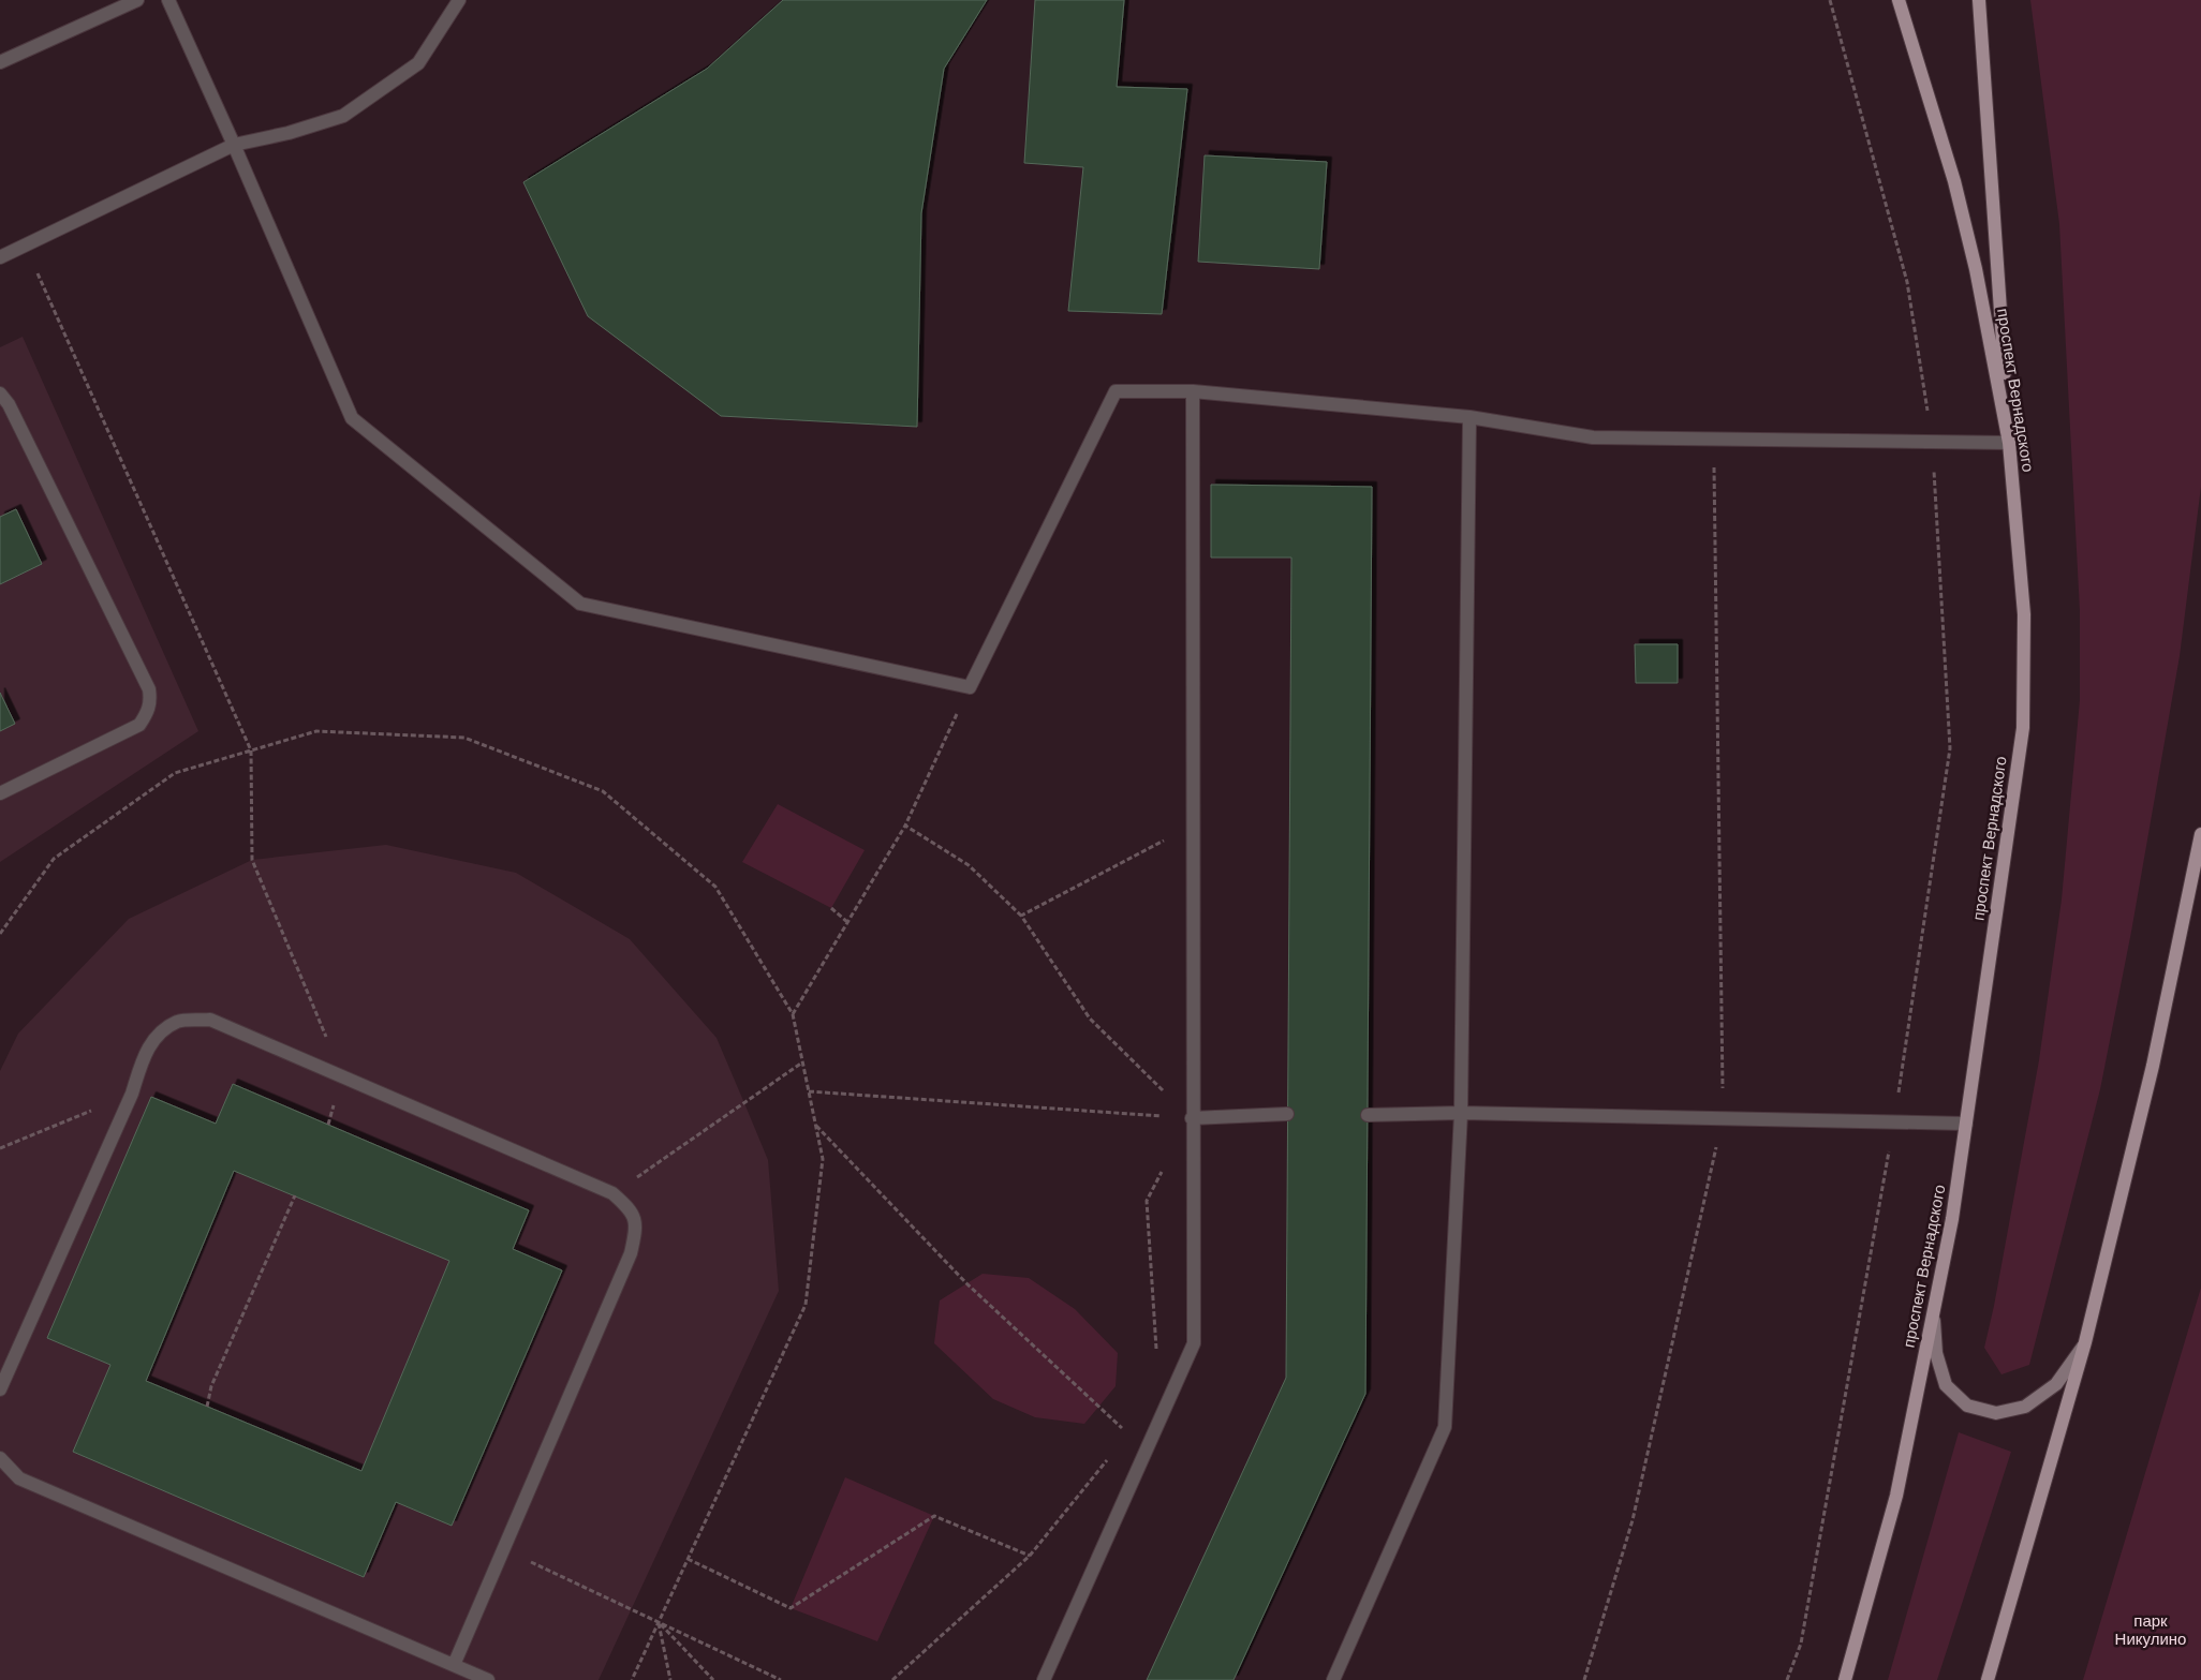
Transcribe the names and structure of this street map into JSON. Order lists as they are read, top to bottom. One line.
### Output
{"streets":{"main road":["проспект Вернадского"]},"parks":["парк Никулино"]}
